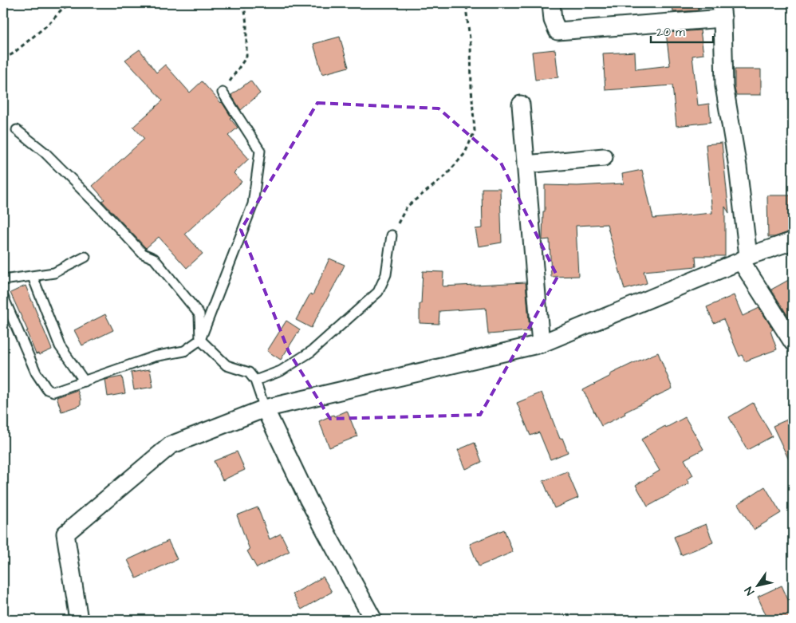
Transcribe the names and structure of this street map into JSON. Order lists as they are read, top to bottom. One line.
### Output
{"scale_bar":"20 m","north":"bottom left"}
